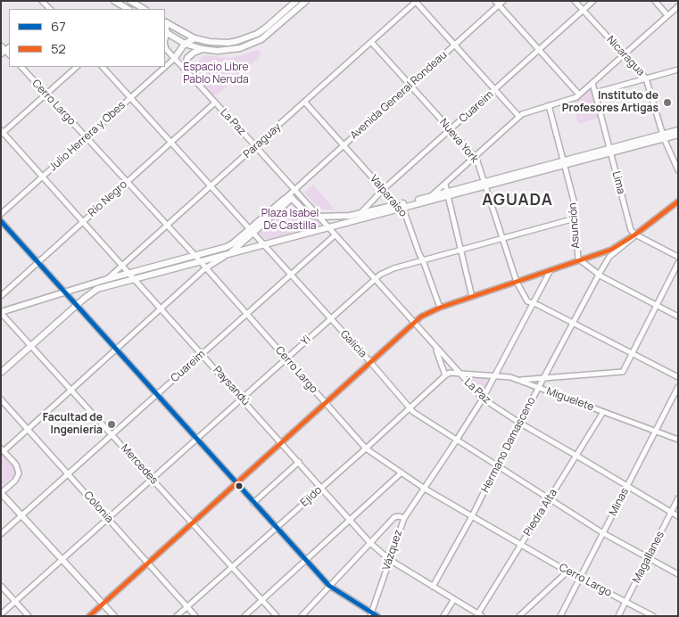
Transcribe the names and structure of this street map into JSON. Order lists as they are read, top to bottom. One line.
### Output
{"streets":{"main road":["Avenida General Rondeau","La Paz"],"street":["Nicaragua","Cerro Largo","Cuareim","Julio Herrera y Obes","Paraguay","Nueva York","Lima","Valparaíso","Río Negro","Asunción","Yi","Galicia","Paysandú","Miguelete","Hermano Damasceno","Mercedes","Ejido","Minas","Colonia","Piedra Alta","Vázquez","Magallanes"]},"crossings":[["Nicaragua","Cuareim"],["Avenida General Rondeau","Cerro Largo"],["Avenida General Rondeau","La Paz"],["Avenida General Rondeau","Nueva York"],["Avenida General Rondeau","Valparaíso"],["Avenida General Rondeau","Galicia"],["Avenida General Rondeau","Paysandú"],["Avenida General Rondeau","Mercedes"],["Avenida General Rondeau","Colonia"],["Cerro Largo","Cuareim"],["Cerro Largo","Julio Herrera y Obes"],["Cerro Largo","Paraguay"],["Cerro Largo","Río Negro"],["Cerro Largo","Yi"],["Cerro Largo","Hermano Damasceno"],["Cerro Largo","Ejido"],["Cerro Largo","Minas"],["Cerro Largo","Piedra Alta"],["Cerro Largo","Vázquez"],["Cerro Largo","Magallanes"],["Cuareim","La Paz"],["Cuareim","Nueva York"],["Cuareim","Valparaíso"],["Cuareim","Galicia"],["Cuareim","Paysandú"],["Cuareim","Mercedes"],["Cuareim","Colonia"],["La Paz","Julio Herrera y Obes"],["La Paz","Paraguay"],["La Paz","Río Negro"],["La Paz","Yi"],["La Paz","Miguelete"],["La Paz","Hermano Damasceno"],["La Paz","Minas"],["La Paz","Piedra Alta"],["La Paz","Vázquez"],["La Paz","Magallanes"],["Julio Herrera y Obes","Galicia"],["Julio Herrera y Obes","Paysandú"],["Paraguay","Nueva York"],["Paraguay","Valparaíso"],["Paraguay","Galicia"],["Paraguay","Paysandú"],["Nueva York","Yi"],["Nueva York","Hermano Damasceno"],["Nueva York","Vázquez"],["Lima","Hermano Damasceno"],["Valparaíso","Yi"],["Río Negro","Galicia"],["Río Negro","Paysandú"],["Asunción","Yi"],["Asunción","Hermano Damasceno"],["Yi","Galicia"],["Yi","Paysandú"],["Yi","Mercedes"],["Yi","Colonia"],["Galicia","Hermano Damasceno"],["Galicia","Ejido"],["Galicia","Minas"],["Galicia","Piedra Alta"],["Galicia","Vázquez"],["Galicia","Magallanes"],["Paysandú","Hermano Damasceno"],["Paysandú","Ejido"],["Paysandú","Piedra Alta"],["Paysandú","Vázquez"],["Miguelete","Hermano Damasceno"],["Miguelete","Minas"],["Miguelete","Piedra Alta"],["Miguelete","Vázquez"],["Mercedes","Ejido"],["Ejido","Colonia"]],"districts":["AGUADA"],"parks":["Espacio Libre Pablo Neruda","Plaza Isabel De Castilla"],"places":["Instituto de Profesores Artigas","Facultad de Ingenieria"],"lines":["transit line 52","transit line 67"],"legend":["67","52"]}
